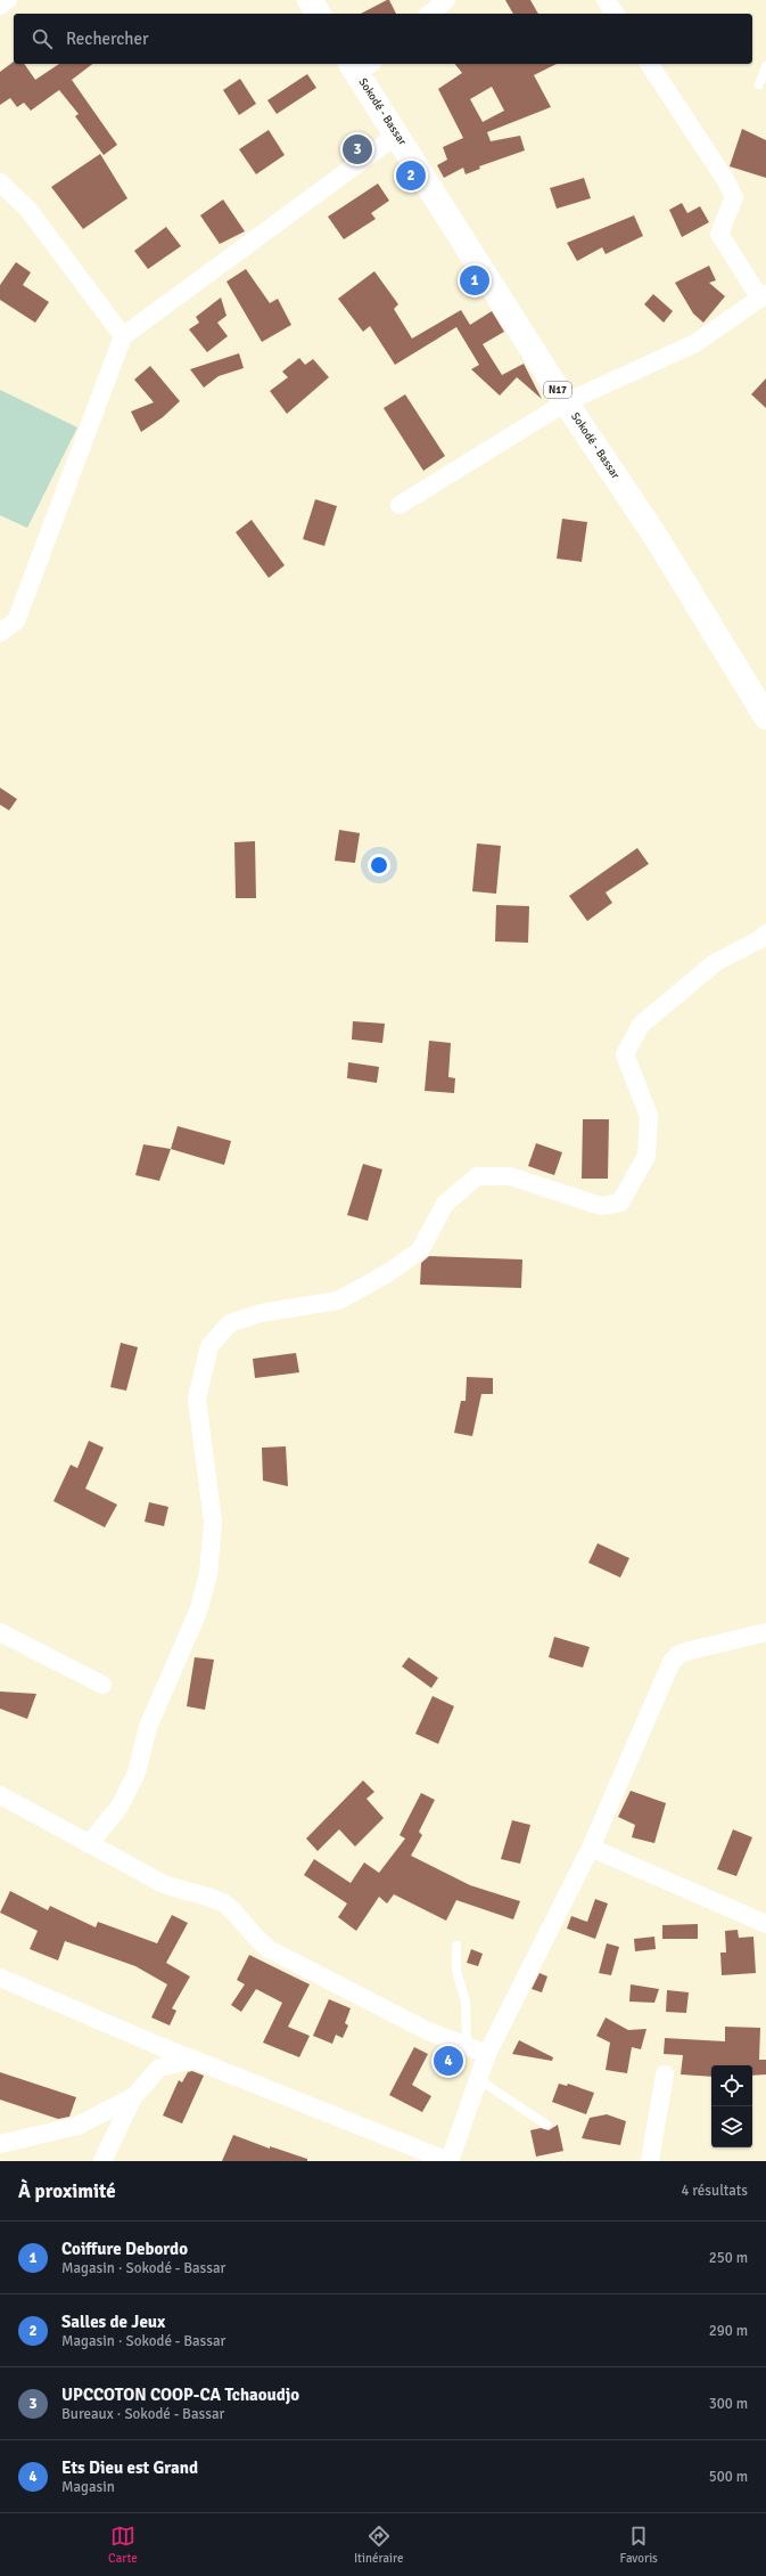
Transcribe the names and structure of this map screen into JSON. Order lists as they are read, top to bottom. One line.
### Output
{"streets":{"main road":["Sokodé - Bassar","N17"]},"page":{"search":"Rechercher","pins":["3","2","1","4"],"heading":["À proximité","4 résultats"],"list":[{"mark":"1","name":"Coiffure Debordo","note":"Magasin · Sokodé - Bassar","value":"250 m"},{"mark":"2","name":"Salles de Jeux","note":"Magasin · Sokodé - Bassar","value":"290 m"},{"mark":"3","name":"UPCCOTON COOP-CA Tchaoudjo","note":"Bureaux · Sokodé - Bassar","value":"300 m"},{"mark":"4","name":"Ets Dieu est Grand","note":"Magasin","value":"500 m"}],"nav":["Carte","Itinéraire","Favoris"]}}
